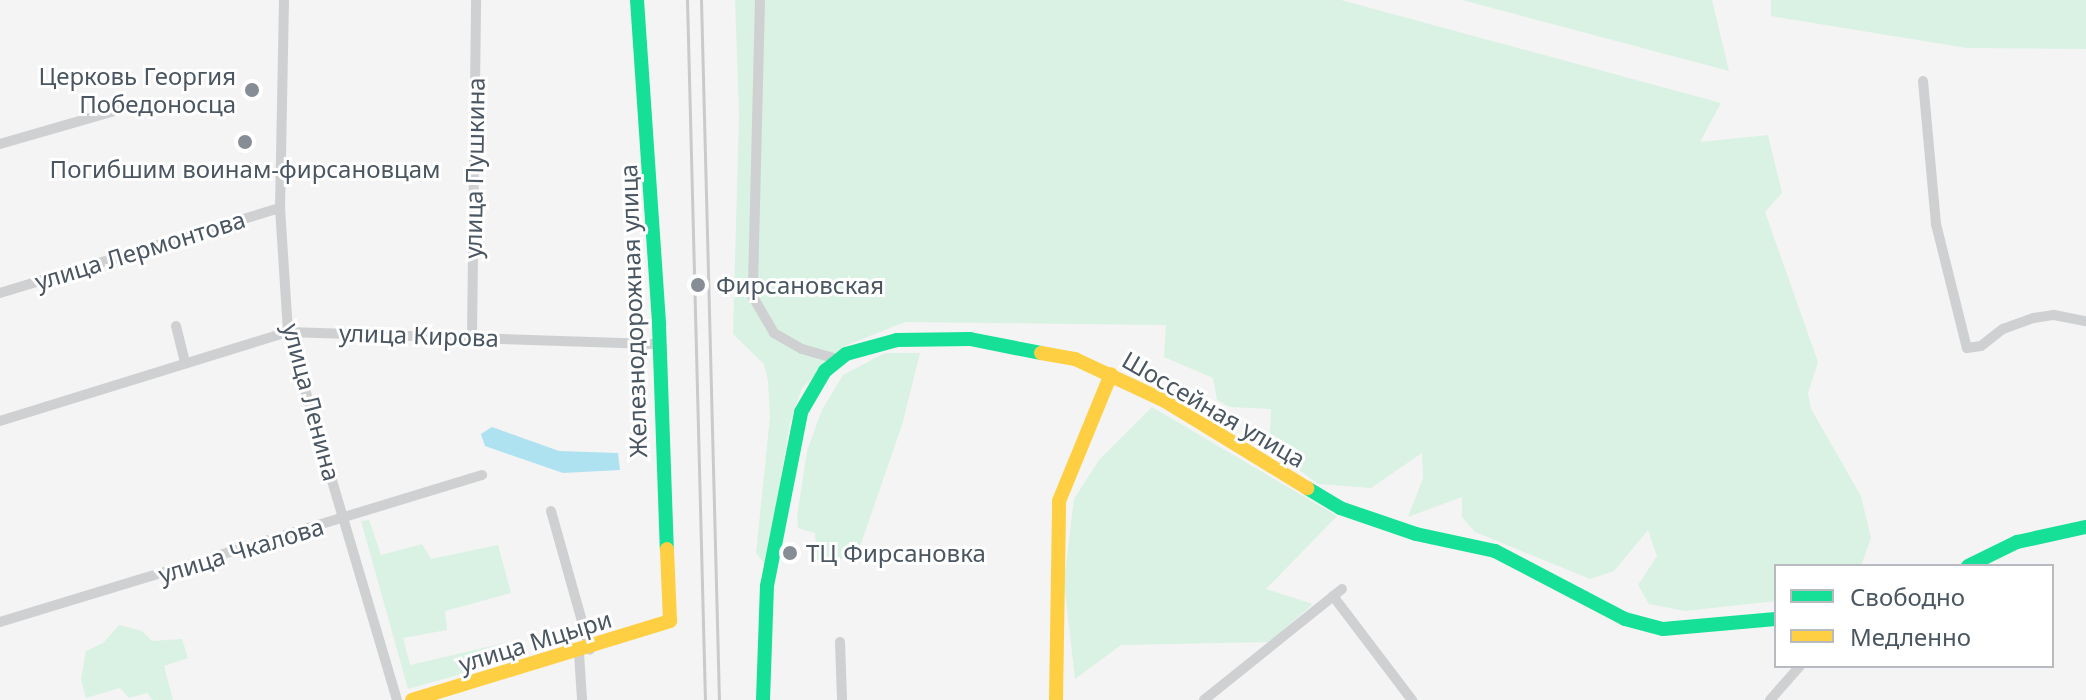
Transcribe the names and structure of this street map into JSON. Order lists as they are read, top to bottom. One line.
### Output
{"streets":{"street":["улица Пушкина","улица Лермонтова","Железнодорожная улица","улица Кирова","улица Ленина","Шоссейная улица","улица Чкалова","улица Мцыри"]},"crossings":[["улица Пушкина","улица Кирова"],["улица Лермонтова","улица Ленина"],["Железнодорожная улица","улица Кирова"],["Железнодорожная улица","улица Мцыри"],["улица Кирова","улица Ленина"],["улица Ленина","улица Чкалова"]],"places":["Церковь Георгия Победоносца","Погибшим воинам-фирсановцам","Фирсановская","ТЦ Фирсановка"],"legend":["Свободно","Медленно"]}
